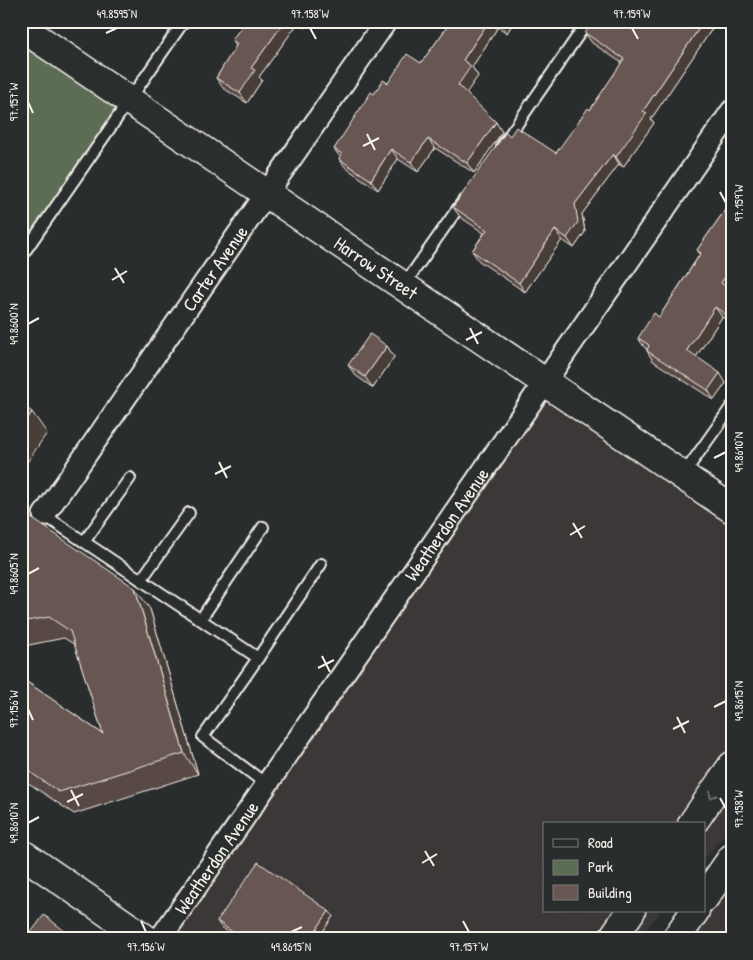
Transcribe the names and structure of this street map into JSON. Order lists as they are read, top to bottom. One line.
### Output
{"streets":{"street":["Carter Avenue","Harrow Street","Weatherdon Avenue"]},"crossings":[["Carter Avenue","Harrow Street"],["Harrow Street","Weatherdon Avenue"]],"legend":["Road","Park","Building"],"coordinates":["49.8595°N","97.158°W","97.159°W","97.157°W","49.8600°N","49.8610°N","49.8605°N","49.8615°N","97.156°W"]}
